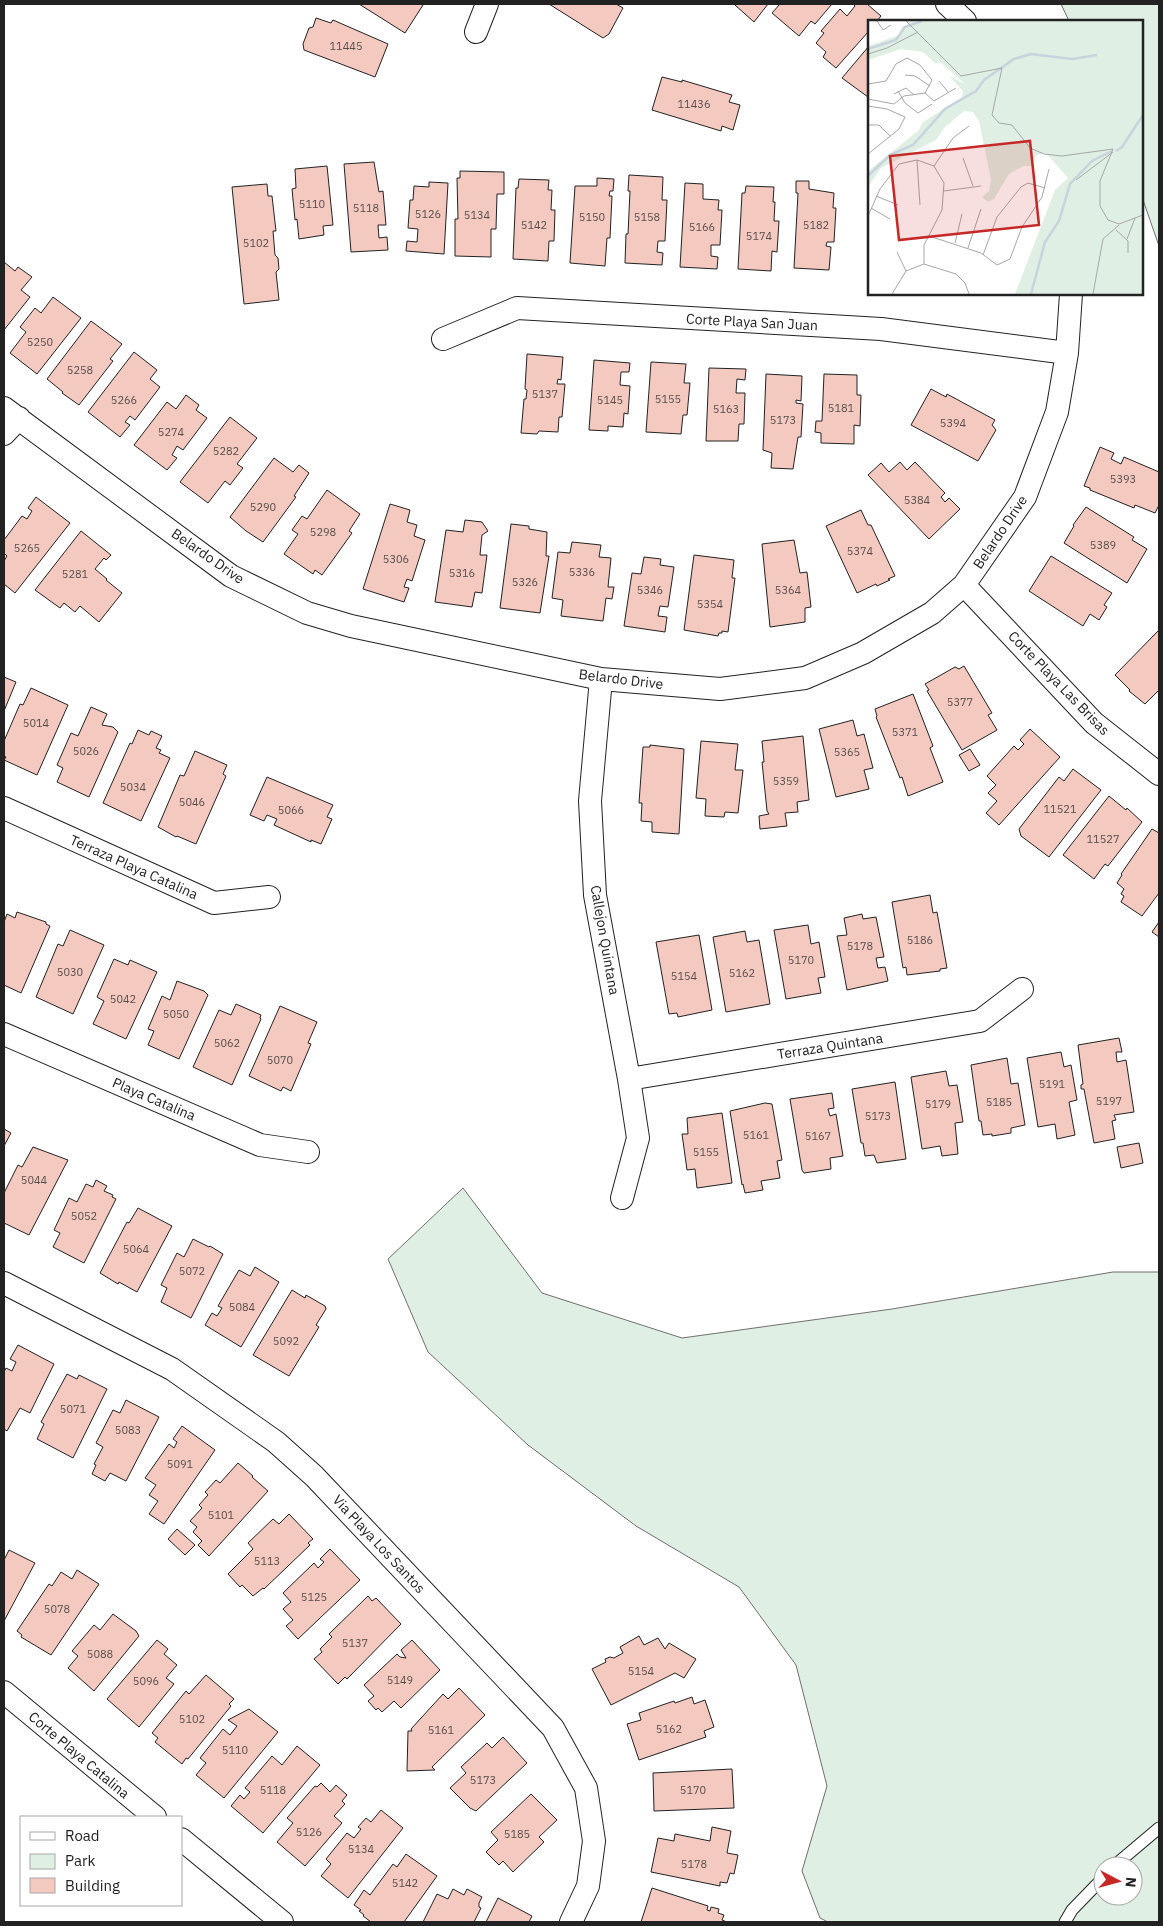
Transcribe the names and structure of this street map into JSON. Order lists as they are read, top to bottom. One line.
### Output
{"streets":{"street":["Corte Playa San Juan","Belardo Drive","Corte Playa Las Brisas","Terraza Playa Catalina","Callejon Quintana","Terraza Quintana","Playa Catalina","Via Playa Los Santos","Corte Playa Catalina"]},"crossings":[["Corte Playa San Juan","Belardo Drive"],["Belardo Drive","Corte Playa Las Brisas"],["Belardo Drive","Callejon Quintana"],["Callejon Quintana","Terraza Quintana"]],"house_numbers":["11445","11436","5110","5118","5126","5134","5150","5158","5142","5182","5166","5174","5102","5250","5258","5137","5155","5266","5145","5181","5163","5173","5394","5274","5282","5393","5384","5290","5298","5389","5265","5374","5306","5336","5316","5281","5326","5346","5364","5354","5377","5014","5371","5026","5365","5359","5034","5046","11521","5066","11527","5186","5178","5170","5030","5162","5154","5042","5050","5062","5070","5191","5197","5185","5179","5173","5161","5167","5155","5044","5052","5064","5072","5084","5092","5071","5083","5091","5101","5113","5125","5078","5137","5088","5154","5149","5096","5102","5162","5161","5110","5173","5118","5170","5126","5185","5134","5178","5142"],"legend":["Road","Park","Building"],"north":"right"}
